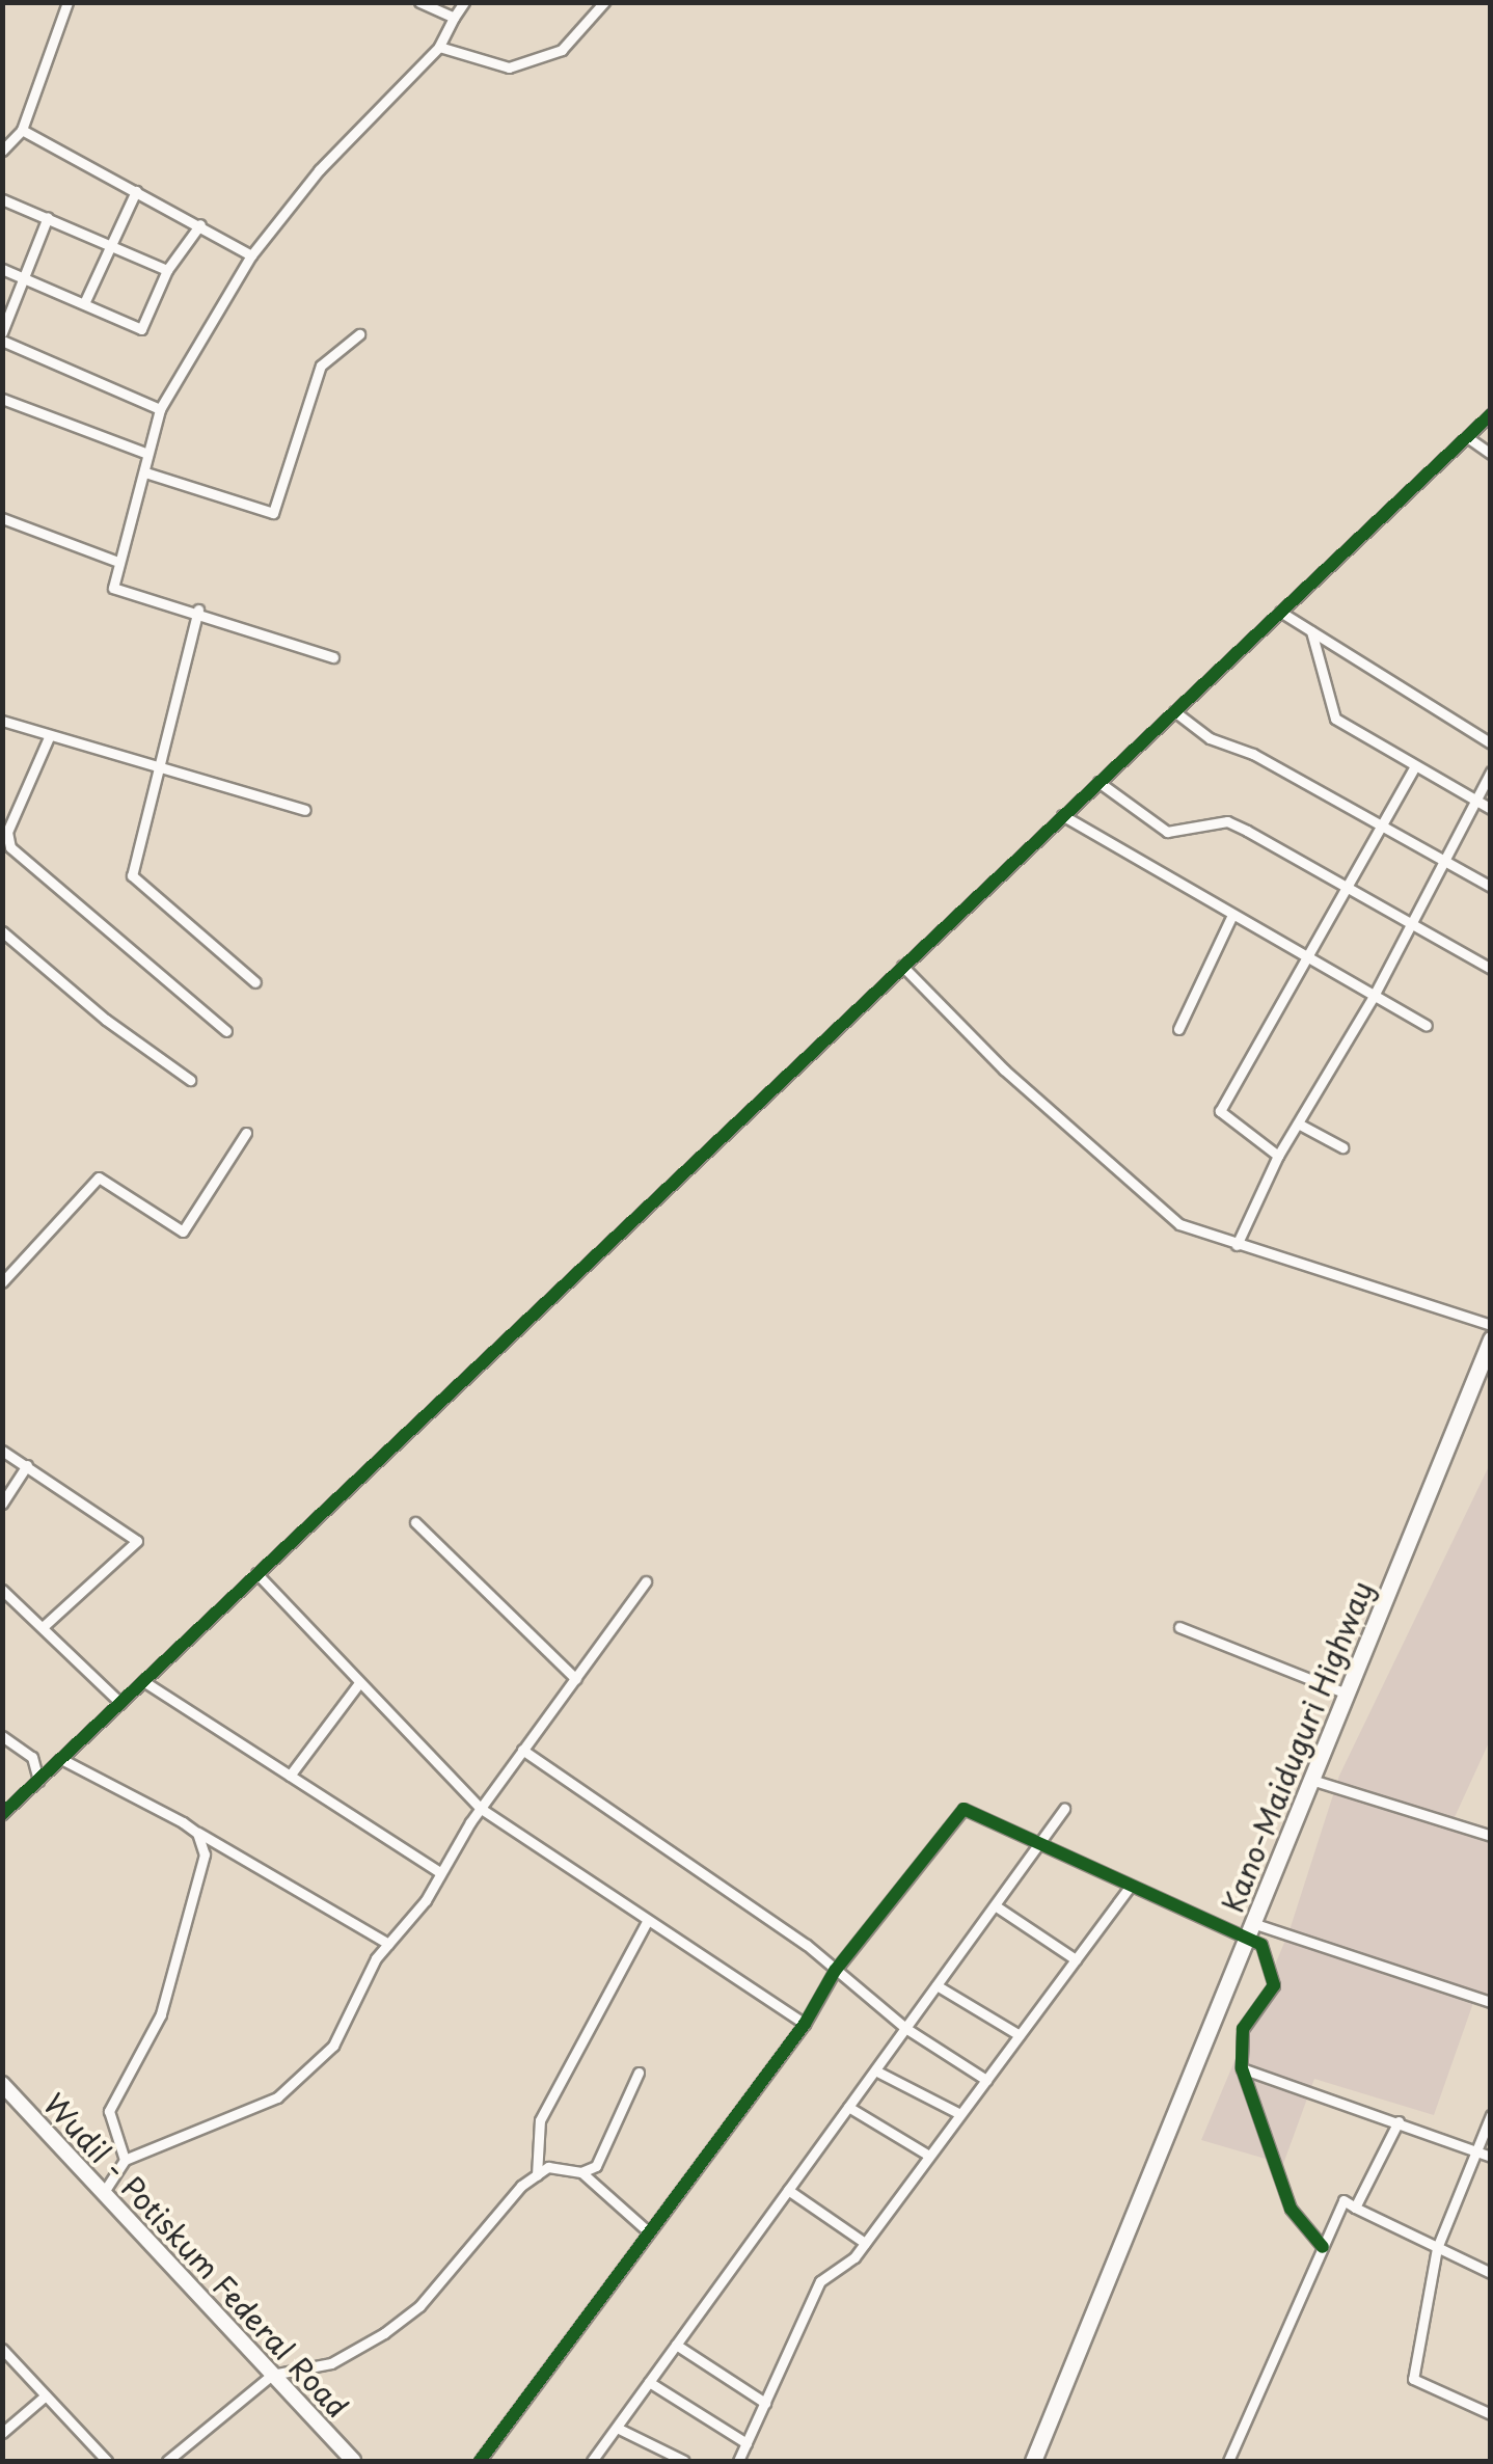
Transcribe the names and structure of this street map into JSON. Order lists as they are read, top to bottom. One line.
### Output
{"streets":{"highway":["Kano-Maiduguri Highway"],"main road":["Wudil - Potiskum Federal Road"]}}
